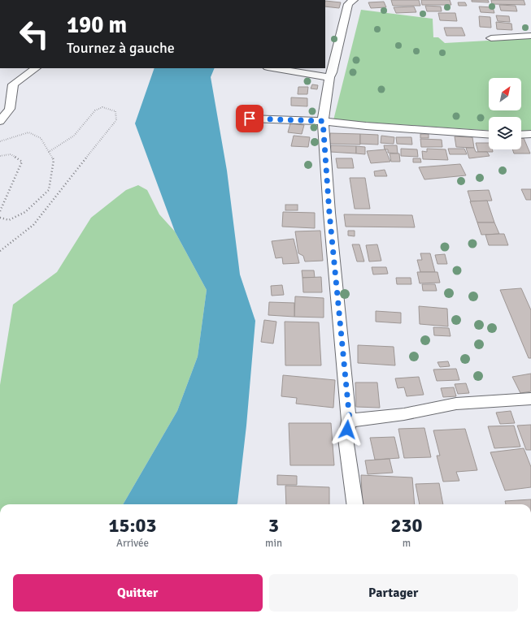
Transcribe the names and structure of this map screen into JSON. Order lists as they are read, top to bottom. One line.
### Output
{"north":"top right","page":{"turn":["190 m","Tournez à gauche"],"eta":["15:03","Arrivée","3","min","230","m"],"buttons":["Quitter","Partager"]}}
